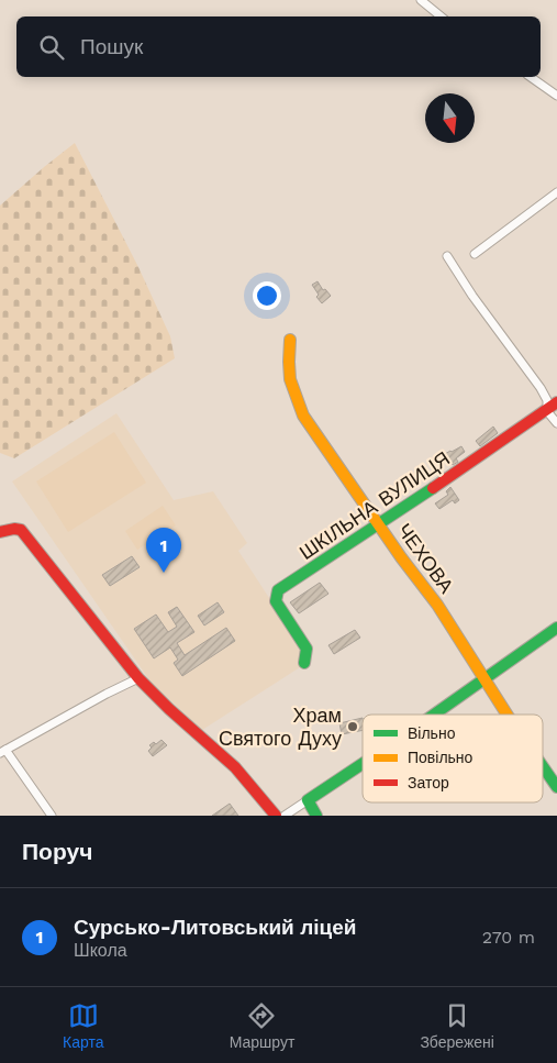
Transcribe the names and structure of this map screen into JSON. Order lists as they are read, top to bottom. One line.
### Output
{"streets":{"street":["ШКІЛЬНА ВУЛИЦЯ","ЧЕХОВА"]},"crossings":[["ШКІЛЬНА ВУЛИЦЯ","ЧЕХОВА"]],"places":["Храм Святого Духу"],"legend":["Вільно","Повільно","Затор"],"north":"bottom","page":{"search":"Пошук","pins":"1","heading":"Поруч","list":[{"mark":"1","name":"Сурсько-Литовський ліцей","note":"Школа","value":"270 m"}],"nav":["Карта","Маршрут","Збережені"]}}
